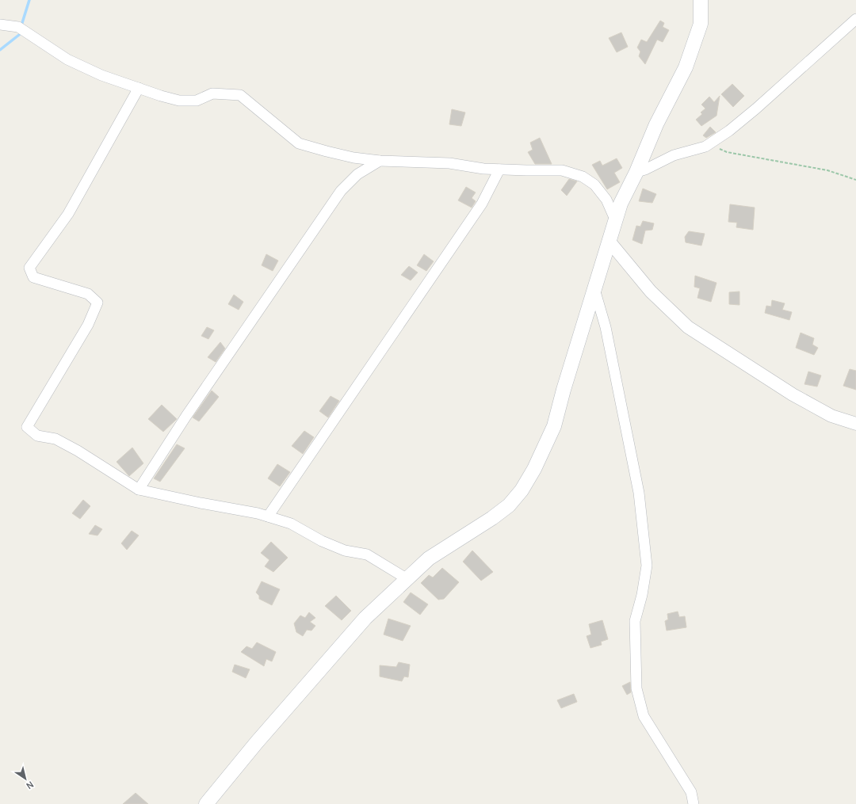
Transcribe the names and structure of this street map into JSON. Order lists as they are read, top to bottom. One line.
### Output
{"north":"bottom right"}
